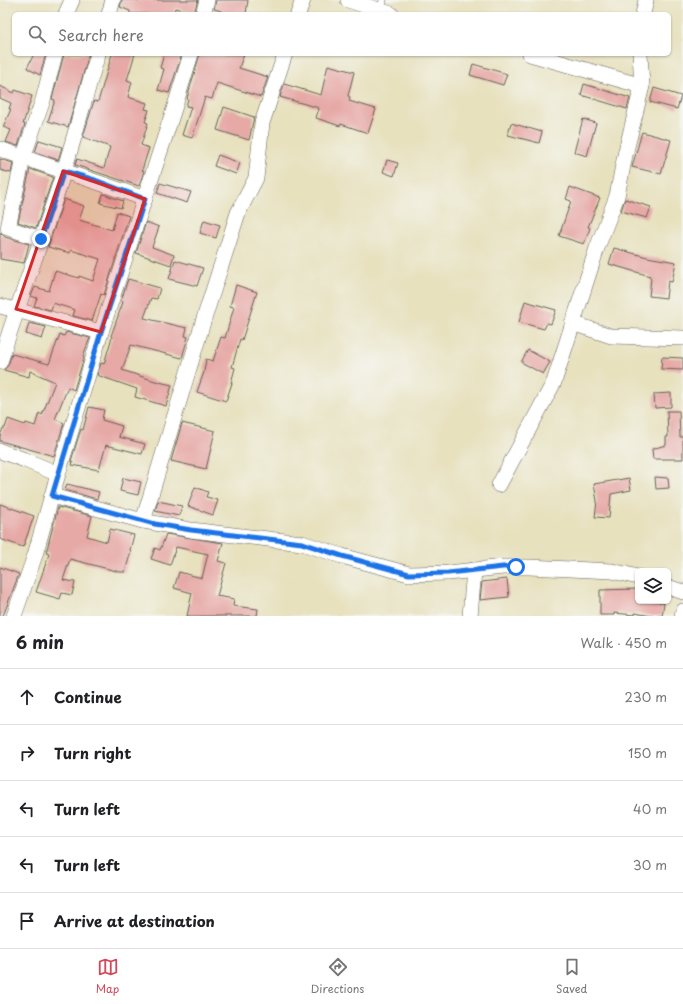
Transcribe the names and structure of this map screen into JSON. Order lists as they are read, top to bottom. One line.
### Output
{"page":{"search":"Search here","heading":["6 min","Walk · 450 m"],"list":[["Continue","230 m"],["Turn right","150 m"],["Turn left","40 m"],["Turn left","30 m"],"Arrive at destination"],"nav":["Map","Directions","Saved"]}}
